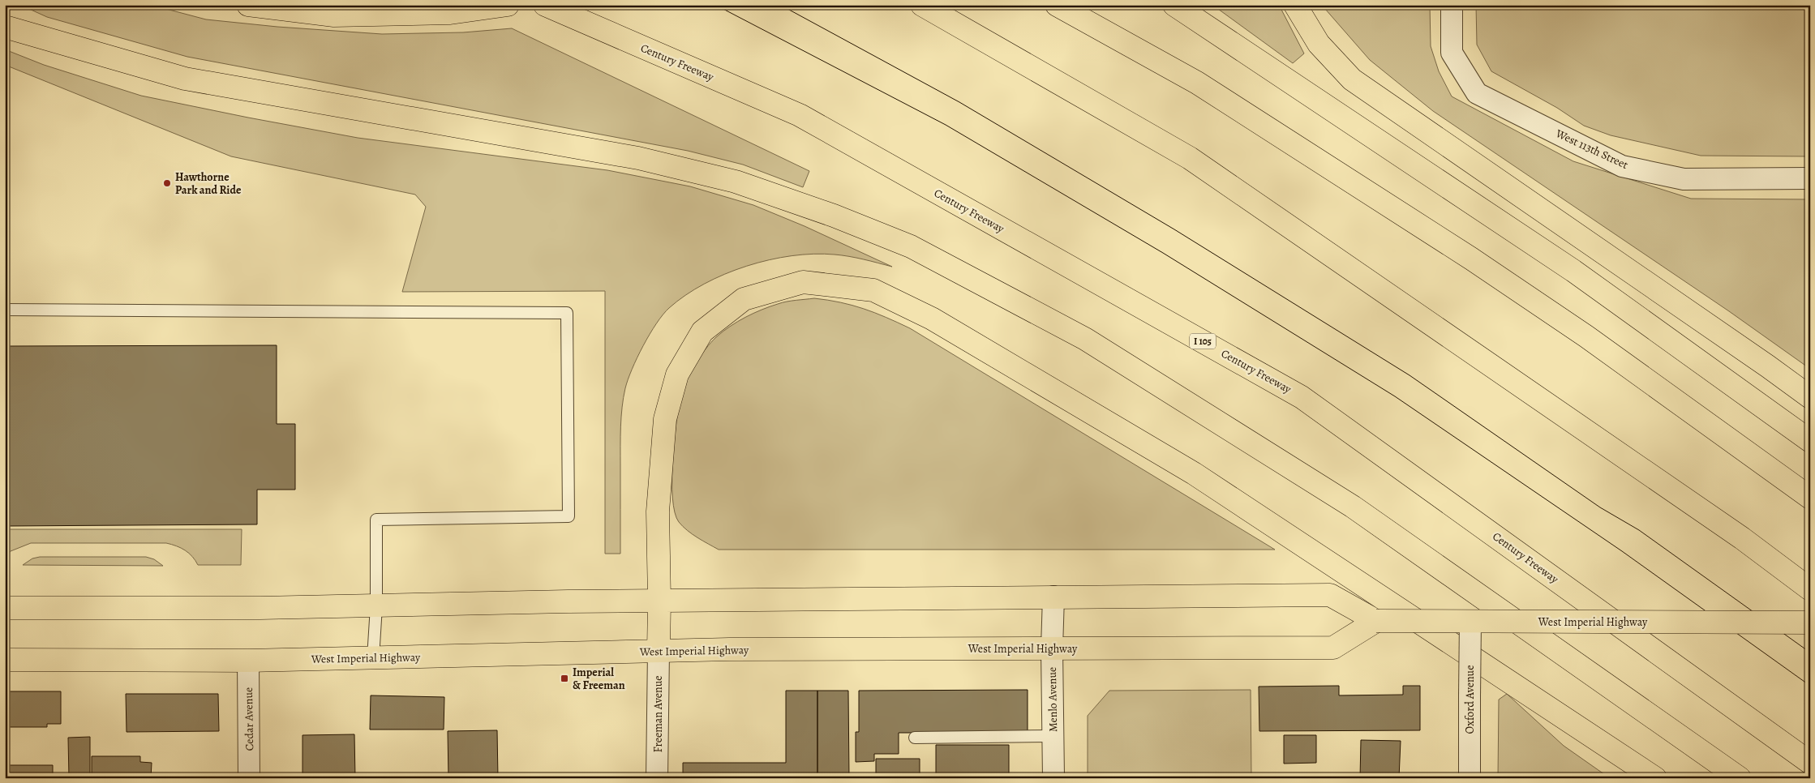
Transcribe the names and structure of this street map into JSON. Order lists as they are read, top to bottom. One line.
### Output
{"streets":{"main road":["Century Freeway","I 105","West Imperial Highway"],"street":["West 113th Street","Menlo Avenue","Oxford Avenue","Freeman Avenue","Cedar Avenue"]},"crossings":[["West Imperial Highway","Menlo Avenue"],["West Imperial Highway","Oxford Avenue"],["West Imperial Highway","Freeman Avenue"],["West Imperial Highway","Cedar Avenue"]],"places":{"other":["Hawthorne Park and Ride"],"transit":["Imperial & Freeman"]}}
